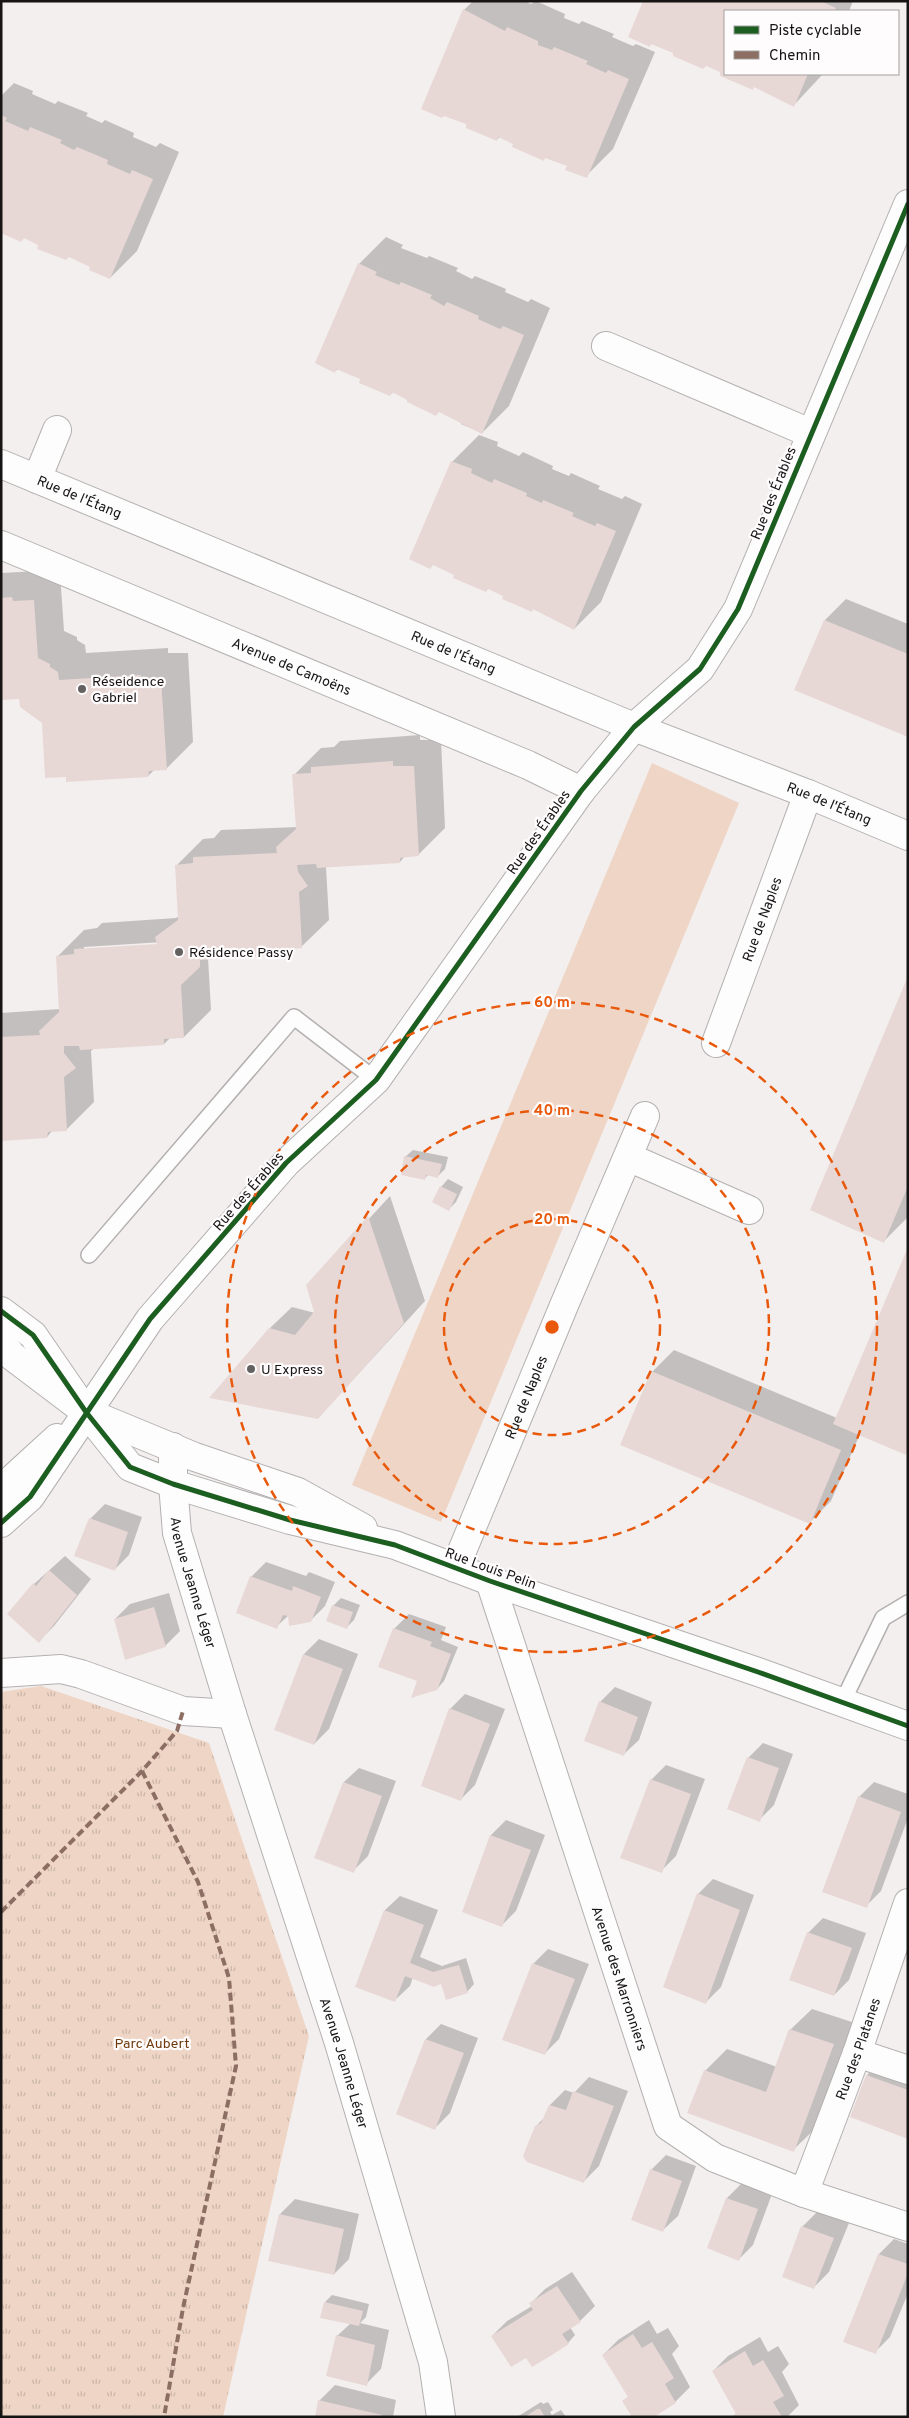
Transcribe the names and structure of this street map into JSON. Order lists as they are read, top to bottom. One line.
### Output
{"streets":{"street":["Rue des Érables","Rue de l'Étang","Avenue de Camoëns","Rue de Naples","Rue Louis Pelin","Avenue Jeanne Léger","Avenue des Marronniers","Rue des Platanes"]},"crossings":[["Rue des Érables","Rue de l'Étang"],["Rue des Érables","Avenue de Camoëns"],["Rue des Érables","Rue Louis Pelin"],["Rue de l'Étang","Rue de Naples"],["Rue de Naples","Rue Louis Pelin"],["Rue Louis Pelin","Avenue Jeanne Léger"],["Rue Louis Pelin","Avenue des Marronniers"],["Avenue des Marronniers","Rue des Platanes"]],"parks":["Parc Aubert"],"places":["Réseidence Gabriel","Résidence Passy","U Express"],"legend":["Piste cyclable","Chemin"],"rings":["60 m","40 m","20 m"]}
